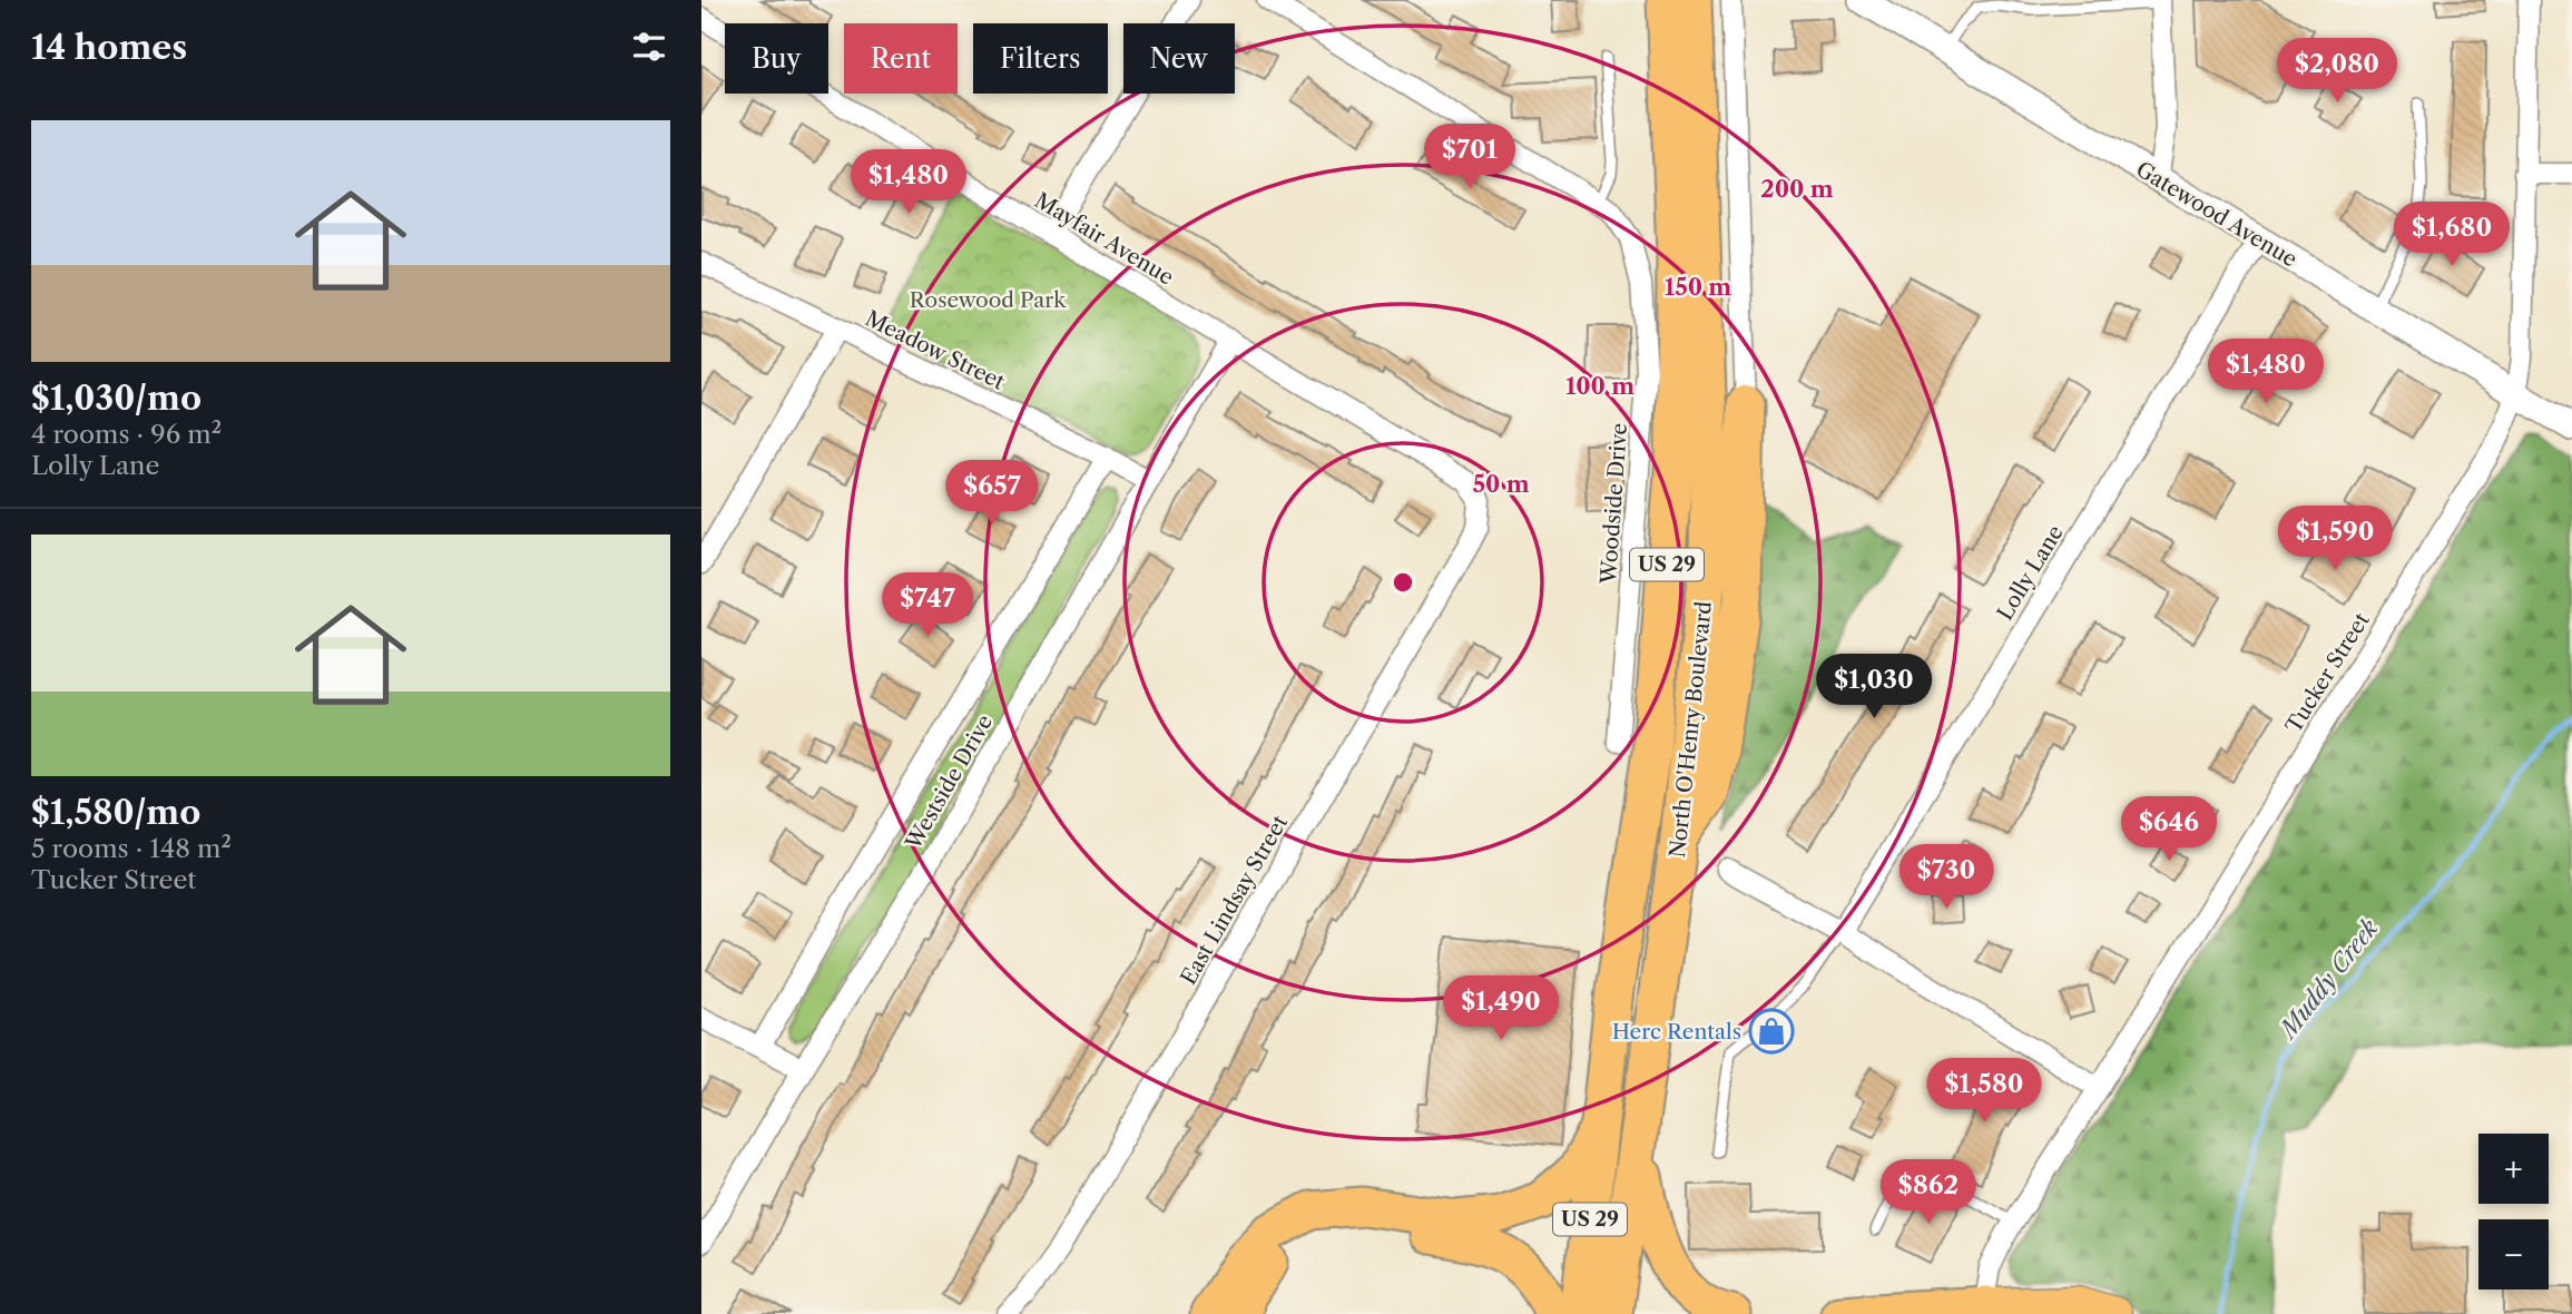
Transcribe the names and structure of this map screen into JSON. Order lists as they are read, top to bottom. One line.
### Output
{"streets":{"highway":["US 29","North O'Henry Boulevard"],"street":["Gatewood Avenue","Mayfair Avenue","Meadow Street","Woodside Drive","Lolly Lane","Tucker Street","Westside Drive","East Lindsay Street"]},"crossings":[["Gatewood Avenue","Lolly Lane"],["Gatewood Avenue","Tucker Street"],["Mayfair Avenue","Westside Drive"],["Mayfair Avenue","East Lindsay Street"],["Meadow Street","Westside Drive"]],"water":["Muddy Creek"],"parks":["Rosewood Park"],"places":{"shop":["Herc Rentals"]},"page":{"heading":"14 homes","chip":["Buy","Rent","Filters","New"],"price":["$2,080","$701","$1,480","$1,680","$1,480","$657","$1,590","$747","$1,030","$646","$730","$1,490","$1,580","$862"],"list":[{"name":"$1,030/mo","note":"4 rooms · 96 m² · Lolly Lane"},{"name":"$1,580/mo","note":"5 rooms · 148 m² · Tucker Street"}],"map_buttons":["+","−"]},"rings":["200 m","150 m","100 m","50 m"]}
